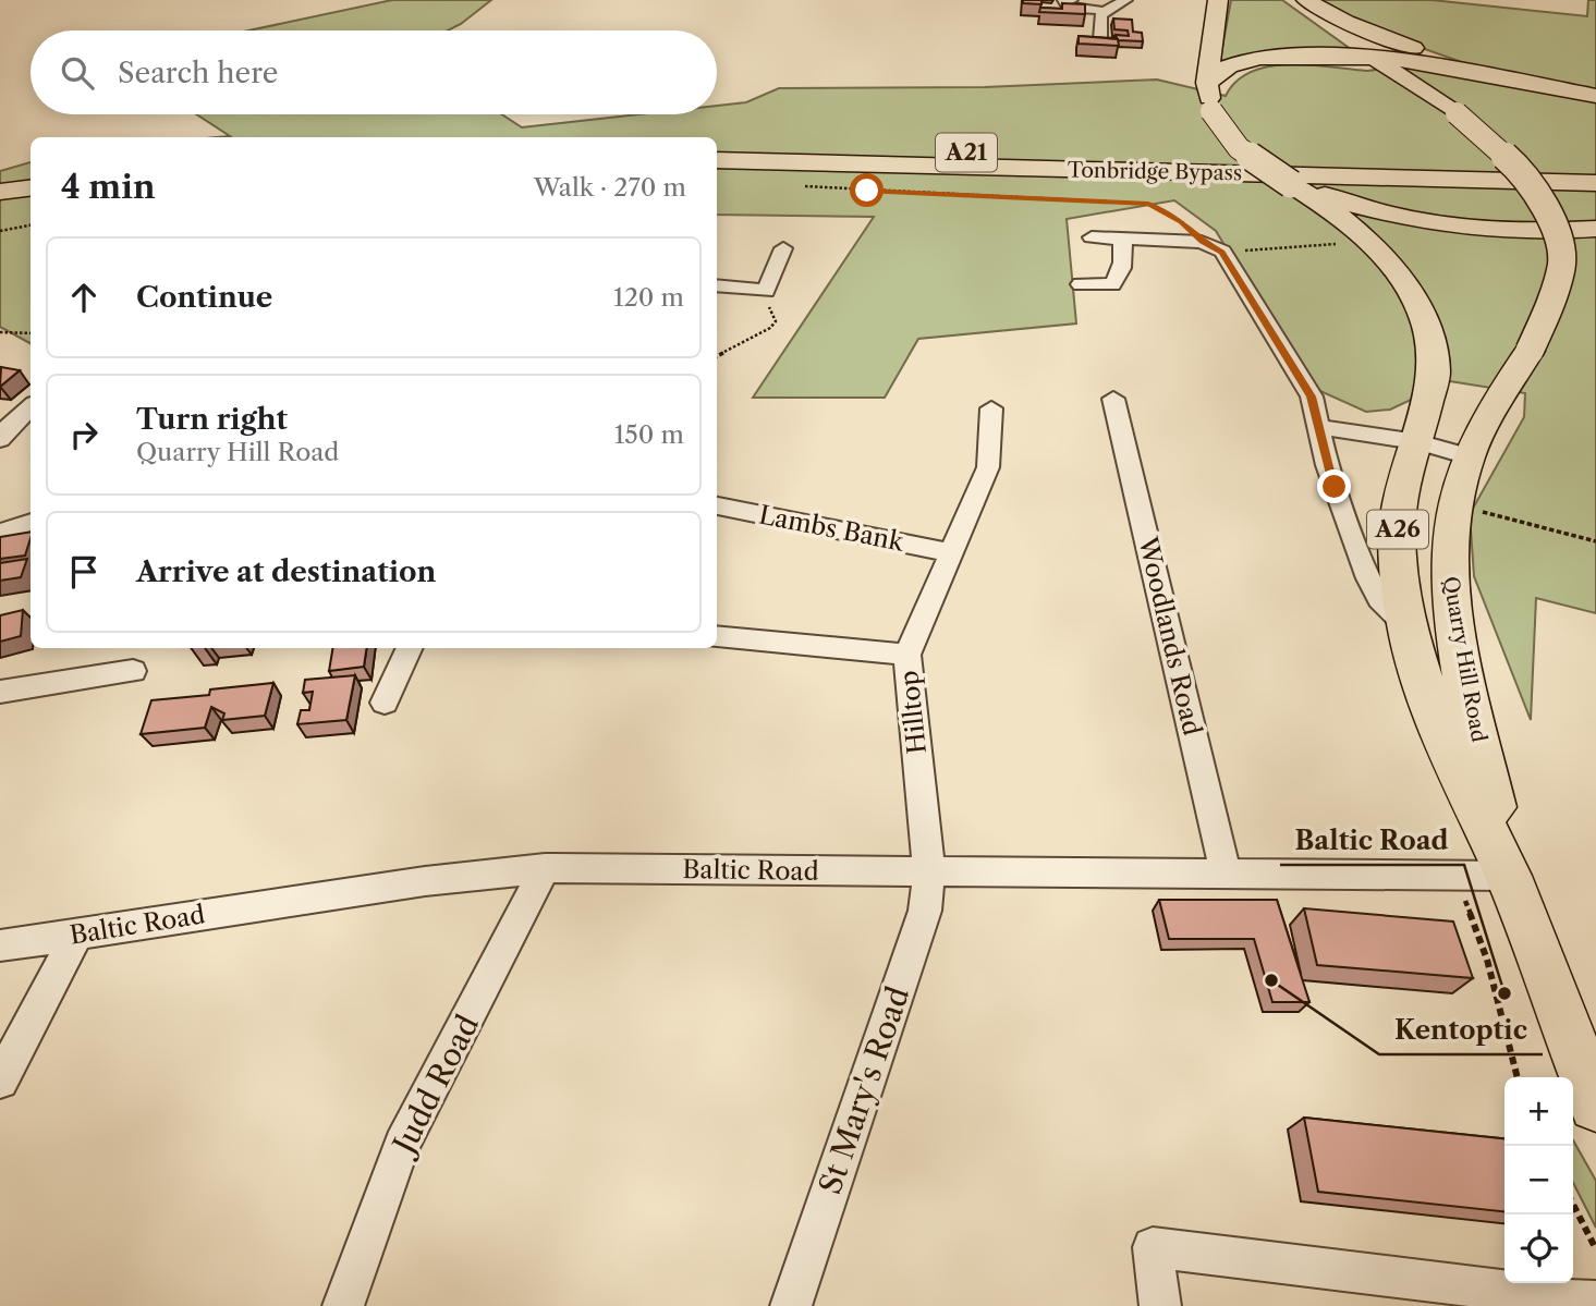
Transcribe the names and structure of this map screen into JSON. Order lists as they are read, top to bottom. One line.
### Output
{"streets":{"highway":["A21","Tonbridge Bypass","A26","Quarry Hill Road"],"street":["Lambs Bank","Woodlands Road","Hilltop","Baltic Road","Judd Road","St Mary's Road"]},"crossings":[["A26","Quarry Hill Road"],["Woodlands Road","Baltic Road"],["Quarry Hill Road","Baltic Road"],["Hilltop","Baltic Road"],["Hilltop","St Mary's Road"],["Baltic Road","Judd Road"],["Baltic Road","St Mary's Road"]],"places":["Kentoptic","Baltic Road"],"page":{"search":"Search here","heading":["4 min","Walk · 270 m"],"list":[["Continue","120 m"],["Turn right","Quarry Hill Road","150 m"],"Arrive at destination"],"map_buttons":["+","−"]}}
